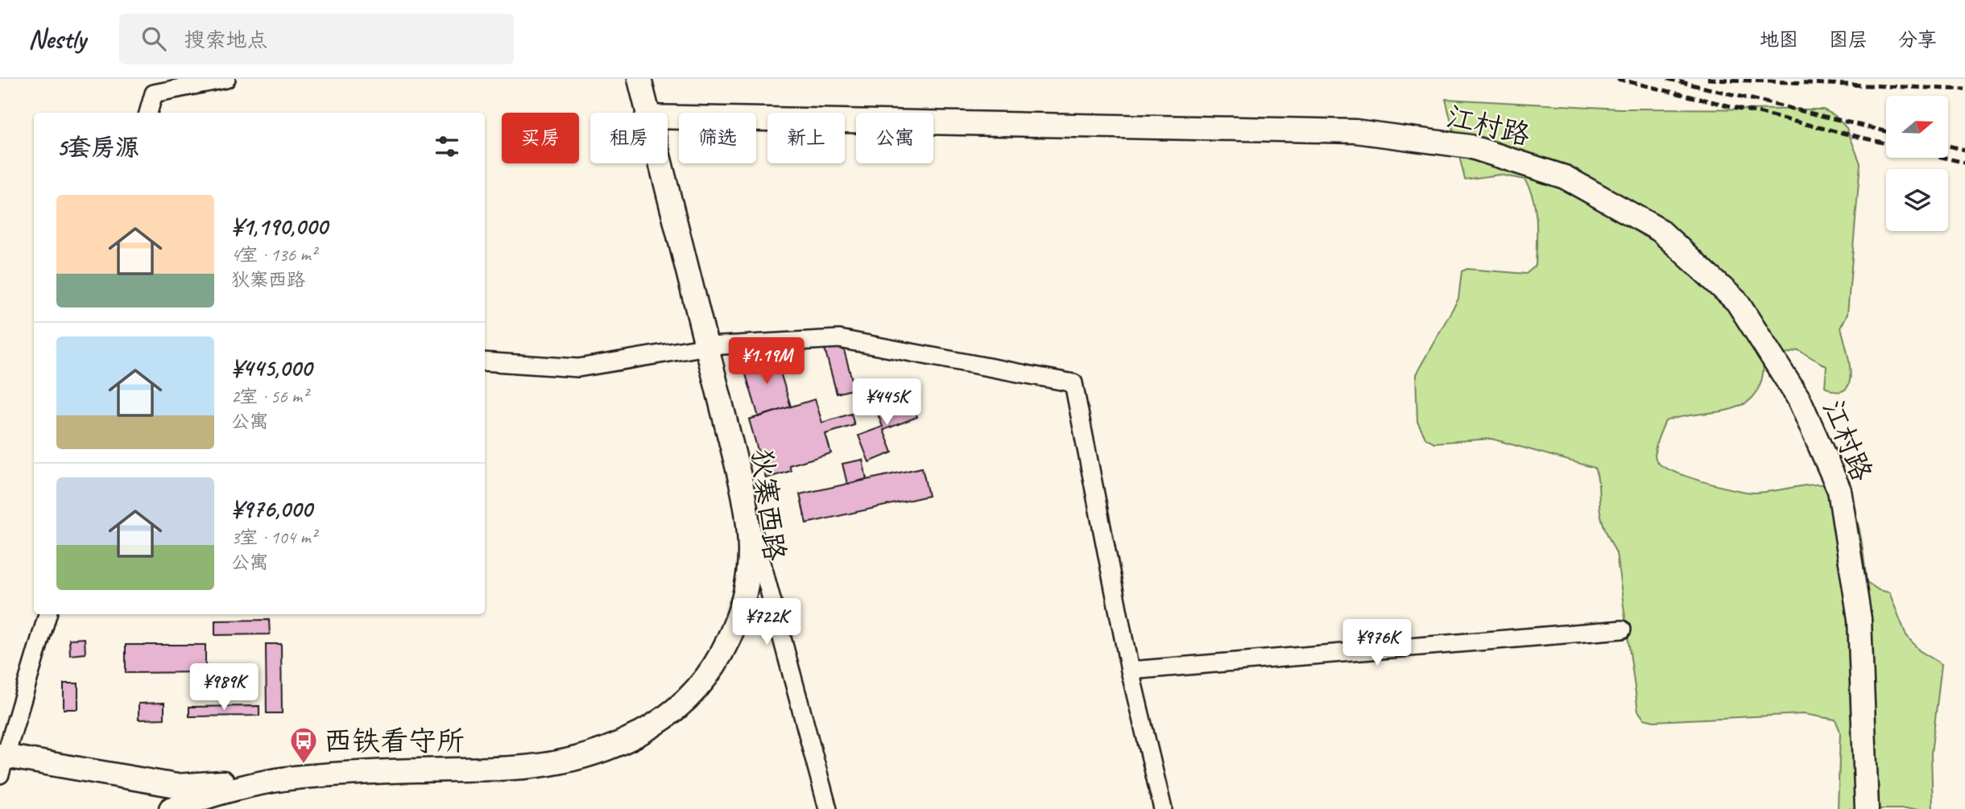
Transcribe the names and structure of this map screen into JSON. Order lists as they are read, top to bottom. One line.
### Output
{"streets":{"street":["江村路","狄寨西路"]},"places":{"bus stop":["西铁看守所"]},"north":"right","page":{"header":"Nestly","search":"搜索地点","nav":["地图","图层","分享"],"chip":["买房","租房","筛选","新上","公寓"],"heading":"5套房源","list":[{"name":"¥1,190,000","note":"4室 · 136 m² · 狄寨西路"},{"name":"¥445,000","note":"2室 · 56 m² · 公寓"},{"name":"¥976,000","note":"3室 · 104 m² · 公寓"}],"price":["¥1.19M","¥445K","¥722K","¥976K","¥989K"]}}
